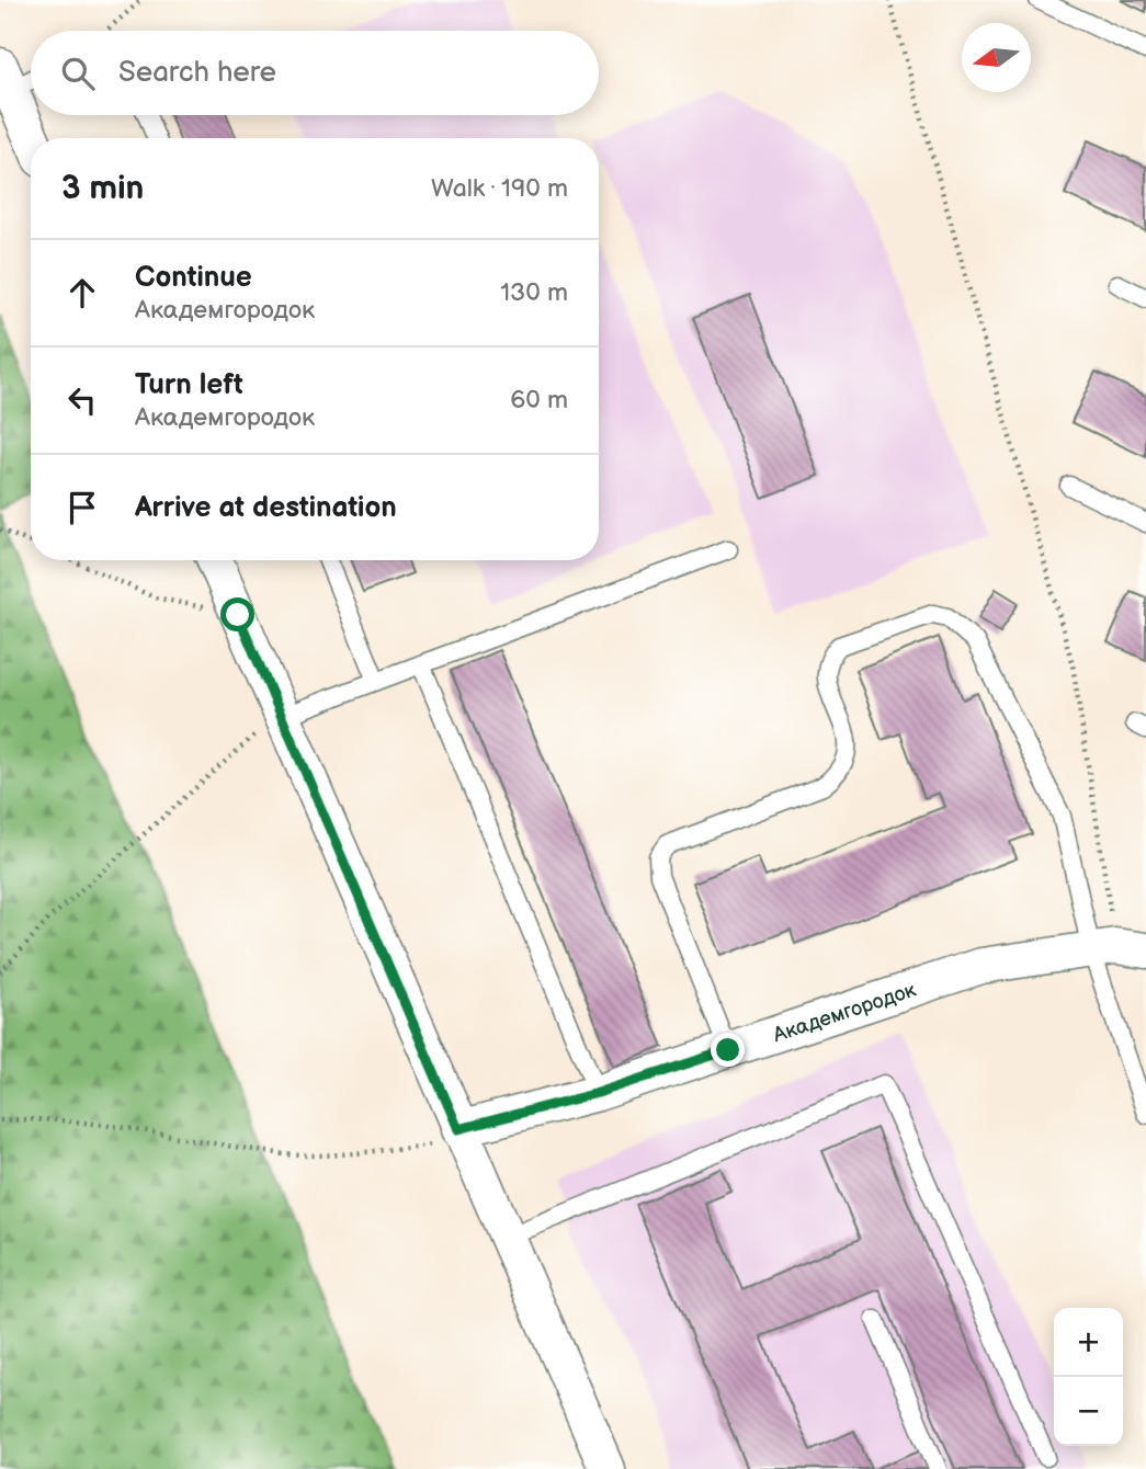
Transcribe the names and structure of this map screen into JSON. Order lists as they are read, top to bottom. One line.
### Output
{"streets":{"street":["Академгородок"]},"north":"left","page":{"search":"Search here","heading":["3 min","Walk · 190 m"],"list":[["Continue","Академгородок","130 m"],["Turn left","Академгородок","60 m"],"Arrive at destination"],"map_buttons":["+","−"]}}
